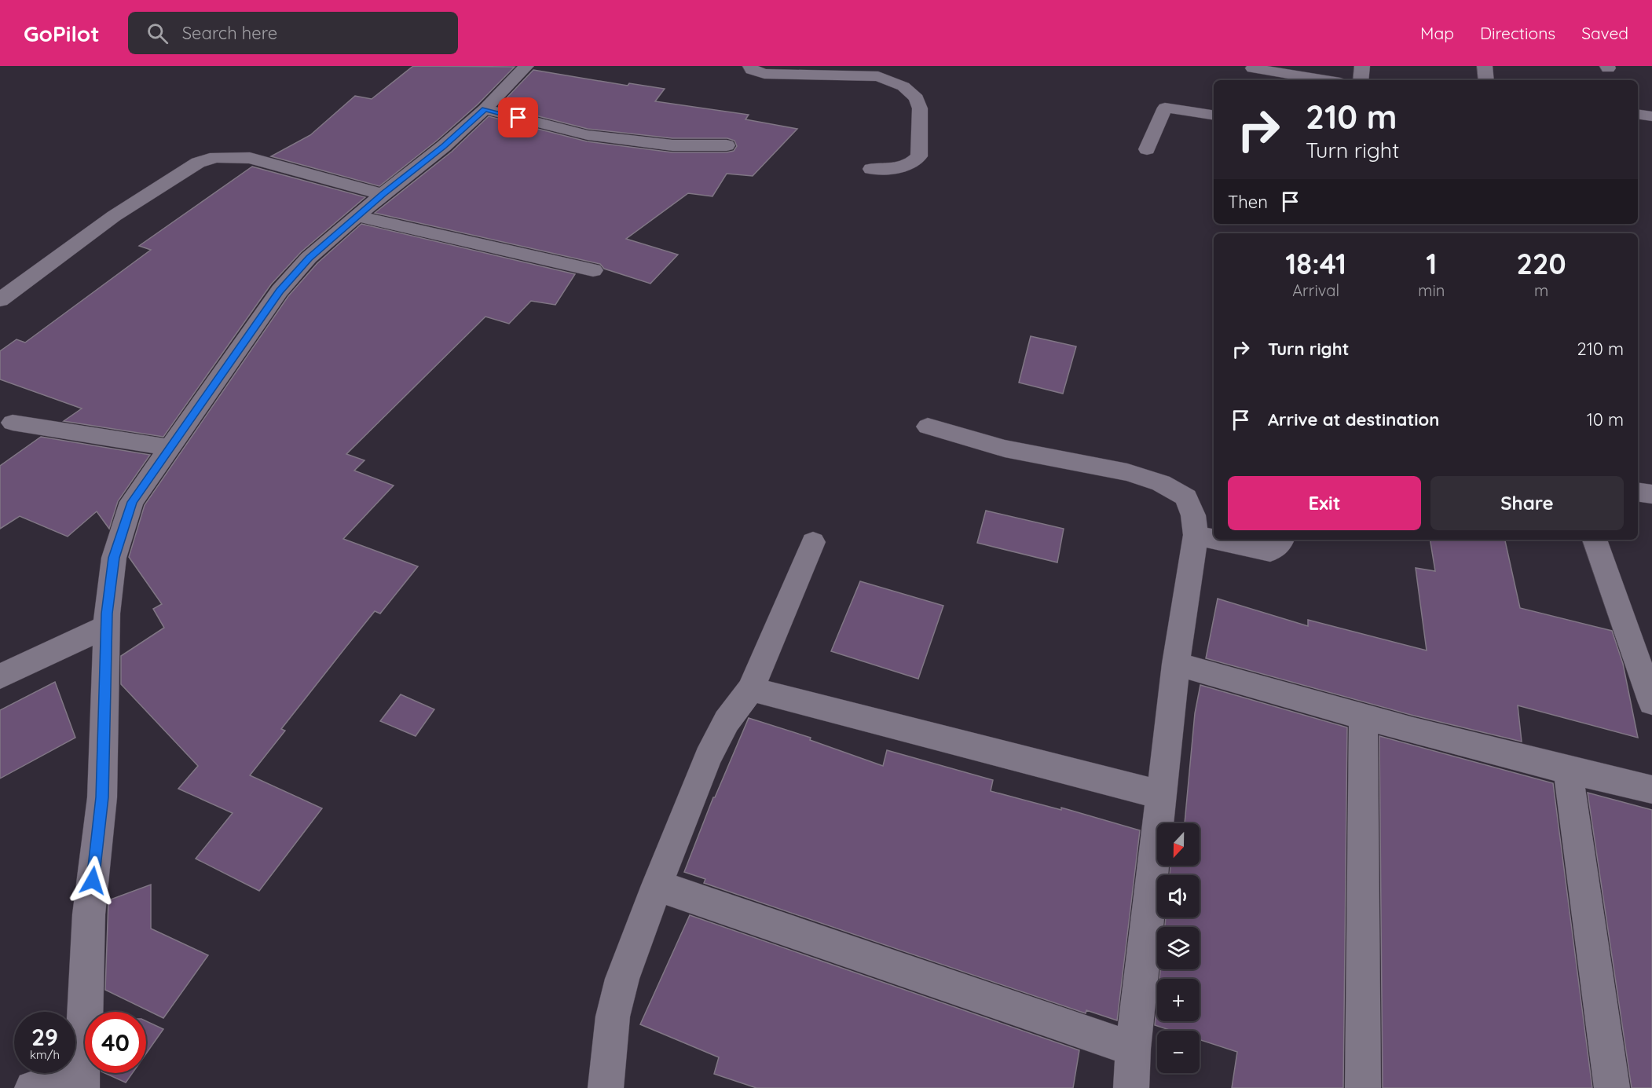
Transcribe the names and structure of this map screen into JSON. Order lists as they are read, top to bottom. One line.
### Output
{"north":"bottom","page":{"header":"GoPilot","search":"Search here","nav":["Map","Directions","Saved"],"turn":["210 m","Turn right"],"then":"Then","eta":["18:41","Arrival","1","min","220","m"],"list":[{"name":"Turn right","value":"210 m"},{"name":"Arrive at destination","value":"10 m"}],"buttons":["Exit","Share"],"map_buttons":["+","−"],"speed":"29 km/h","limit":"40"}}
